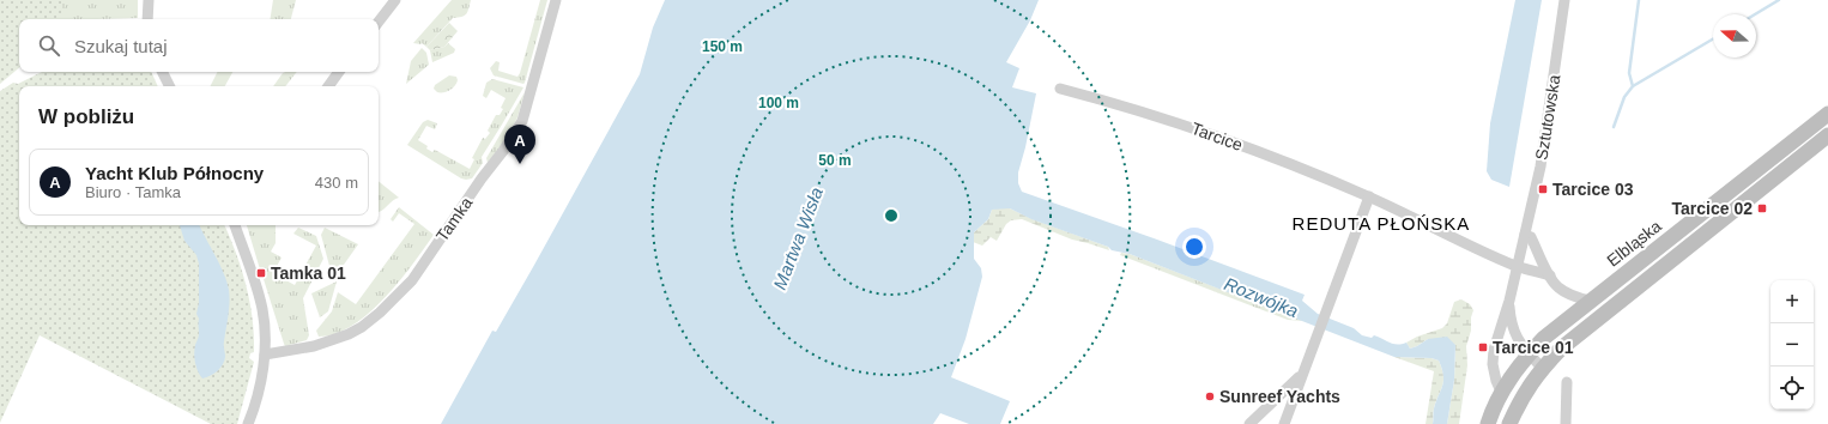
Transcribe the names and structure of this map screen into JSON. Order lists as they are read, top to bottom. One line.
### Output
{"streets":{"main road":["Elbląska"],"street":["Sztutowska","Tarcice","Tamka"]},"crossings":[["Sztutowska","Tarcice"],["Sztutowska","Elbląska"]],"districts":["REDUTA PŁOŃSKA"],"water":["Martwa Wisła","Rozwójka"],"places":{"transit":["Tarcice 03","Tarcice 02","Tamka 01","Tarcice 01"],"other":["Sunreef Yachts"]},"north":"left","page":{"search":"Szukaj tutaj","heading":"W pobliżu","pins":"A","list":[{"mark":"A","name":"Yacht Klub Północny","note":"Biuro · Tamka","value":"430 m"}],"map_buttons":["+","−"]},"rings":["150 m","100 m","50 m"]}
